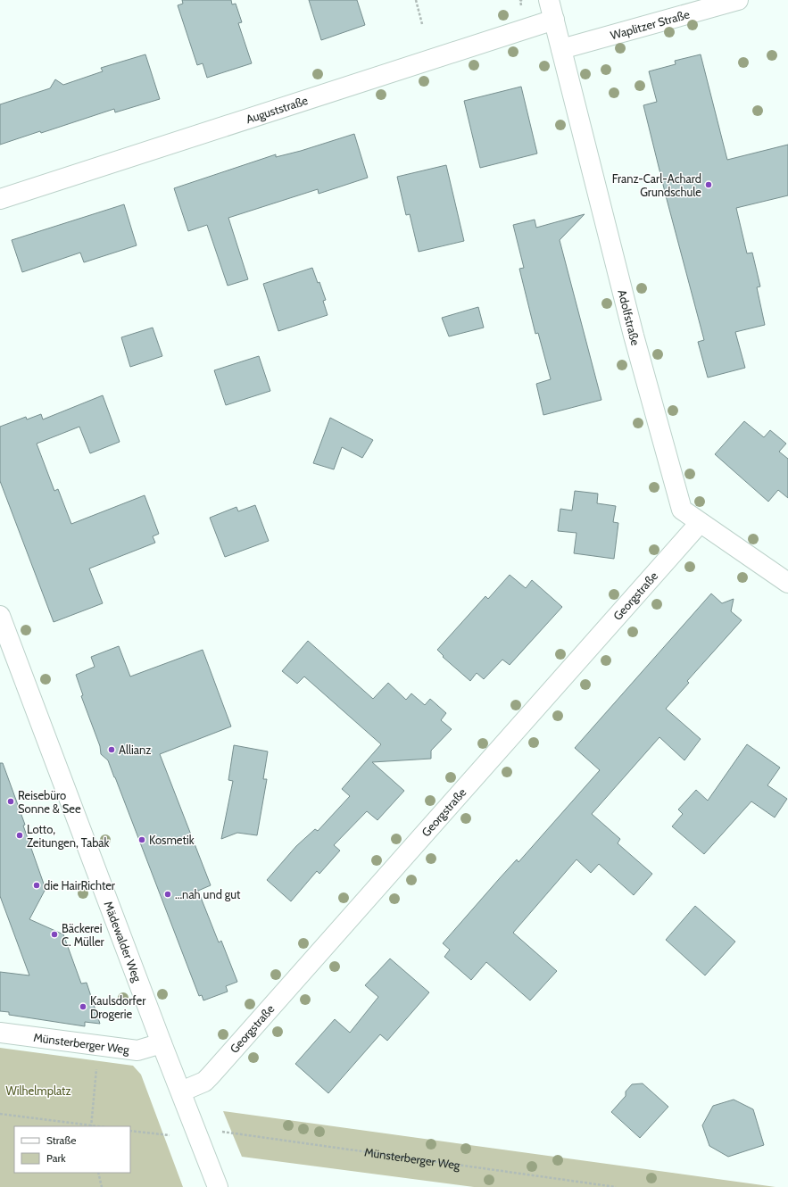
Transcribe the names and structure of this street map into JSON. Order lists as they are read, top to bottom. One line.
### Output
{"streets":{"street":["Waplitzer Straße","Auguststraße","Adolfstraße","Georgstraße","Mädewalder Weg","Münsterberger Weg"]},"crossings":[["Waplitzer Straße","Adolfstraße"],["Auguststraße","Adolfstraße"],["Adolfstraße","Georgstraße"],["Georgstraße","Mädewalder Weg"],["Mädewalder Weg","Münsterberger Weg"]],"parks":["Wilhelmplatz"],"places":["Franz-Carl-Achard Grundschule","Allianz","Reisebüro Sonne & See","Lotto, Zeitungen, Tabak","Kosmetik","die HairRichter","...nah und gut","Bäckerei C. Müller","Kaulsdorfer Drogerie"],"legend":["Straße","Park"]}
